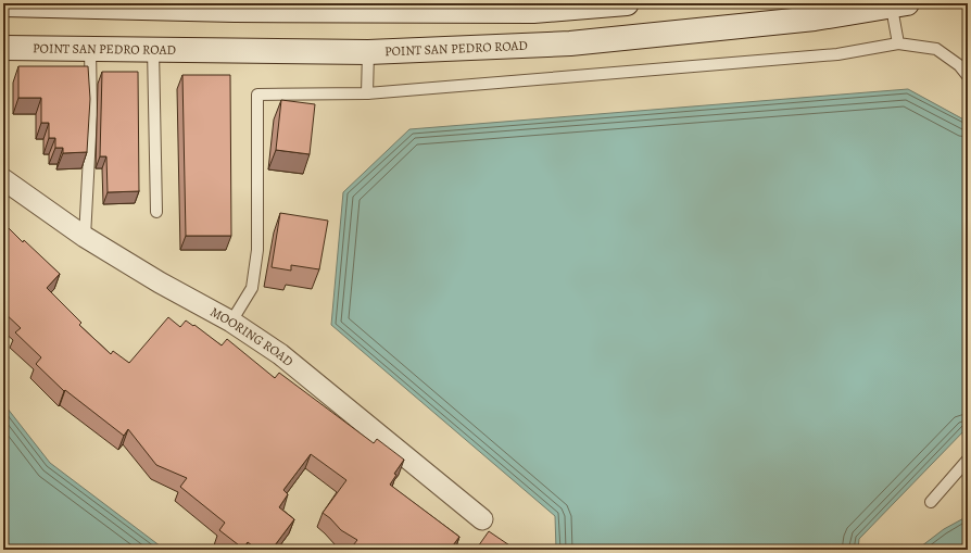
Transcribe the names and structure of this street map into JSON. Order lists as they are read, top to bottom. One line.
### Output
{"streets":{"main road":["POINT SAN PEDRO ROAD"],"street":["MOORING ROAD"]}}
